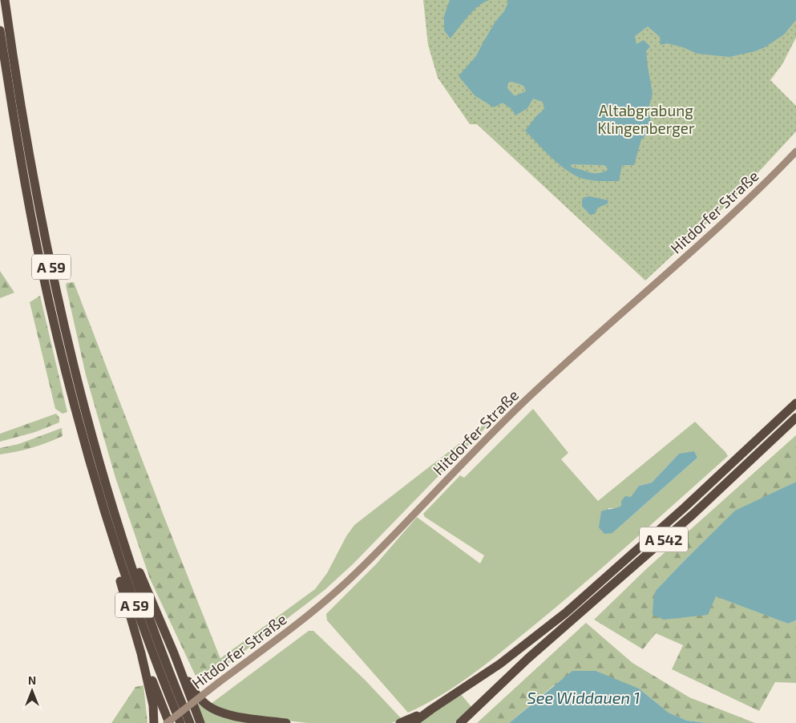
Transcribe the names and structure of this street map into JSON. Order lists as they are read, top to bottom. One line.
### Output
{"streets":{"highway":["A 59","A 542"],"main road":["Hitdorfer Straße"]},"water":["See Widdauen 1"],"parks":["Altabgrabung Klingenberger"],"north":"top"}
